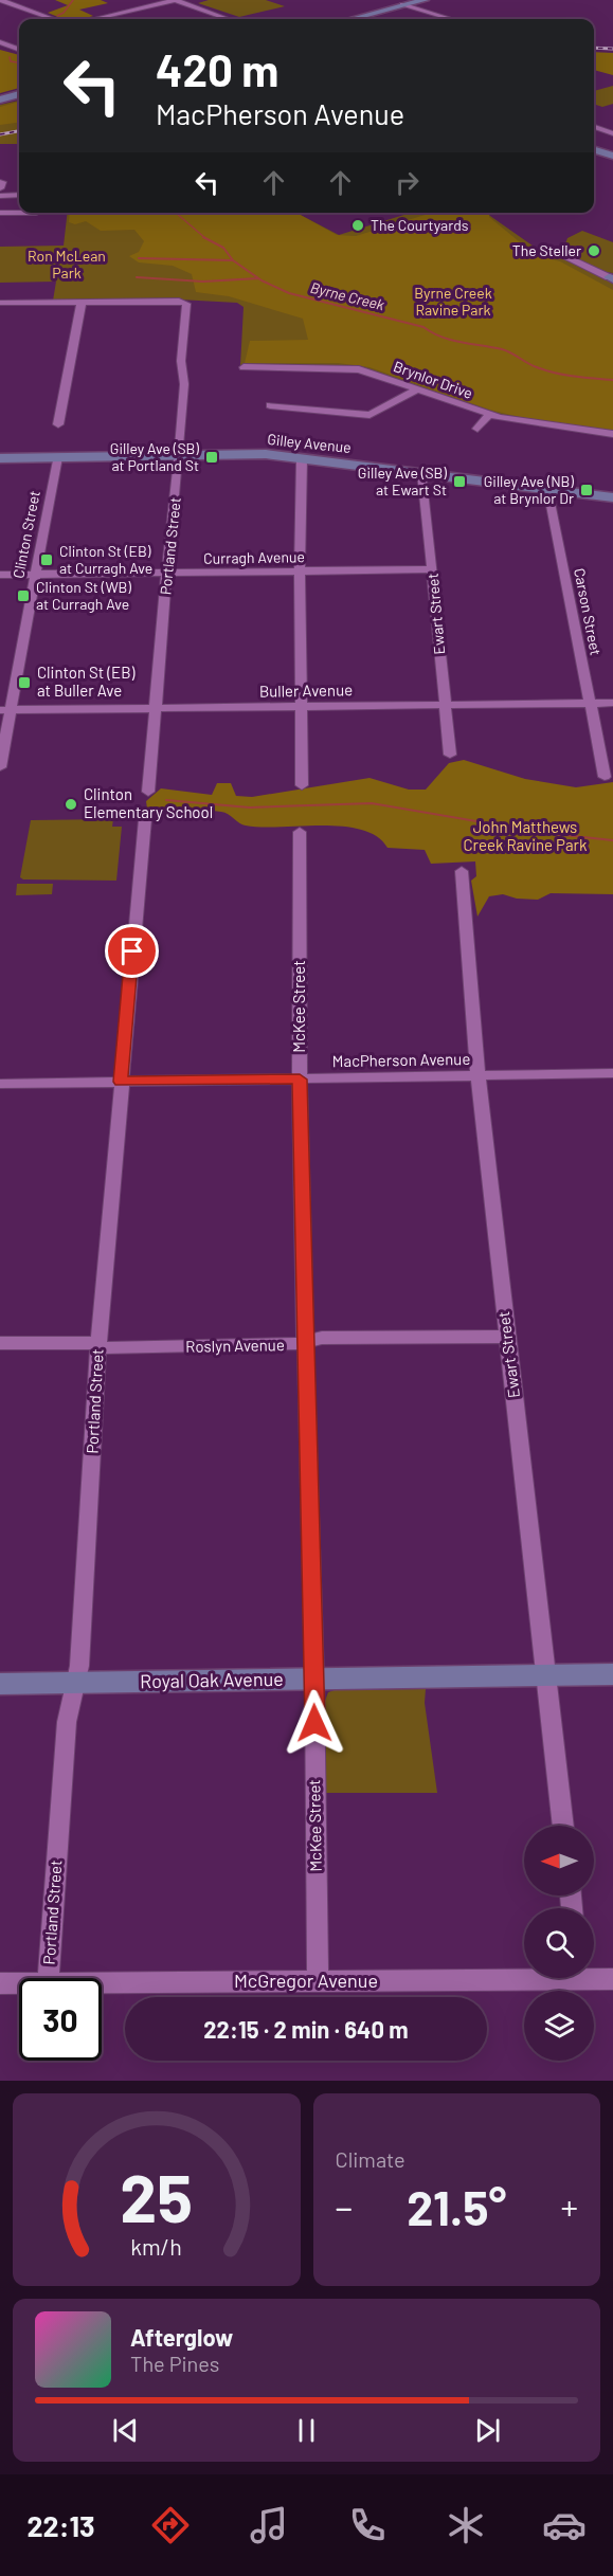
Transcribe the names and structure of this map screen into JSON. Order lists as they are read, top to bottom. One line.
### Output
{"streets":{"street":["Brynlor Drive","Gilley Avenue","Clinton Street","Portland Street","Curragh Avenue","Carson Street","Ewart Street","Buller Avenue","McKee Street","MacPherson Avenue","Roslyn Avenue","Royal Oak Avenue","McGregor Avenue"]},"crossings":[["Gilley Avenue","Clinton Street"],["Gilley Avenue","Portland Street"],["Gilley Avenue","Carson Street"],["Gilley Avenue","Ewart Street"],["Clinton Street","Curragh Avenue"],["Clinton Street","Buller Avenue"],["Portland Street","Curragh Avenue"],["Portland Street","Buller Avenue"],["Portland Street","MacPherson Avenue"],["Portland Street","Roslyn Avenue"],["Portland Street","Royal Oak Avenue"],["Curragh Avenue","Ewart Street"],["Carson Street","Buller Avenue"],["Ewart Street","Buller Avenue"],["Ewart Street","MacPherson Avenue"],["Ewart Street","Roslyn Avenue"],["Ewart Street","Royal Oak Avenue"],["McKee Street","MacPherson Avenue"],["McKee Street","Roslyn Avenue"],["McKee Street","Royal Oak Avenue"],["McKee Street","McGregor Avenue"]],"water":["Byrne Creek"],"parks":["Ron McLean Park","Byrne Creek Ravine Park","John Matthews Creek Ravine Park"],"places":{"other":["The Courtyards","The Steller","Clinton Elementary School"],"transit":["Gilley Ave (SB) at Portland St","Gilley Ave (SB) at Ewart St","Gilley Ave (NB) at Brynlor Dr","Clinton St (EB) at Curragh Ave","Clinton St (WB) at Curragh Ave","Clinton St (EB) at Buller Ave"]},"north":"left","page":{"turn":["420 m","MacPherson Avenue"],"limit":"30","trip":"22:15 · 2 min · 640 m","tile":"Climate","heat":["−","21.5°","+"],"song":["Afterglow","The Pines"],"tabs":"22:13","gauge":["25","km/h"]}}
